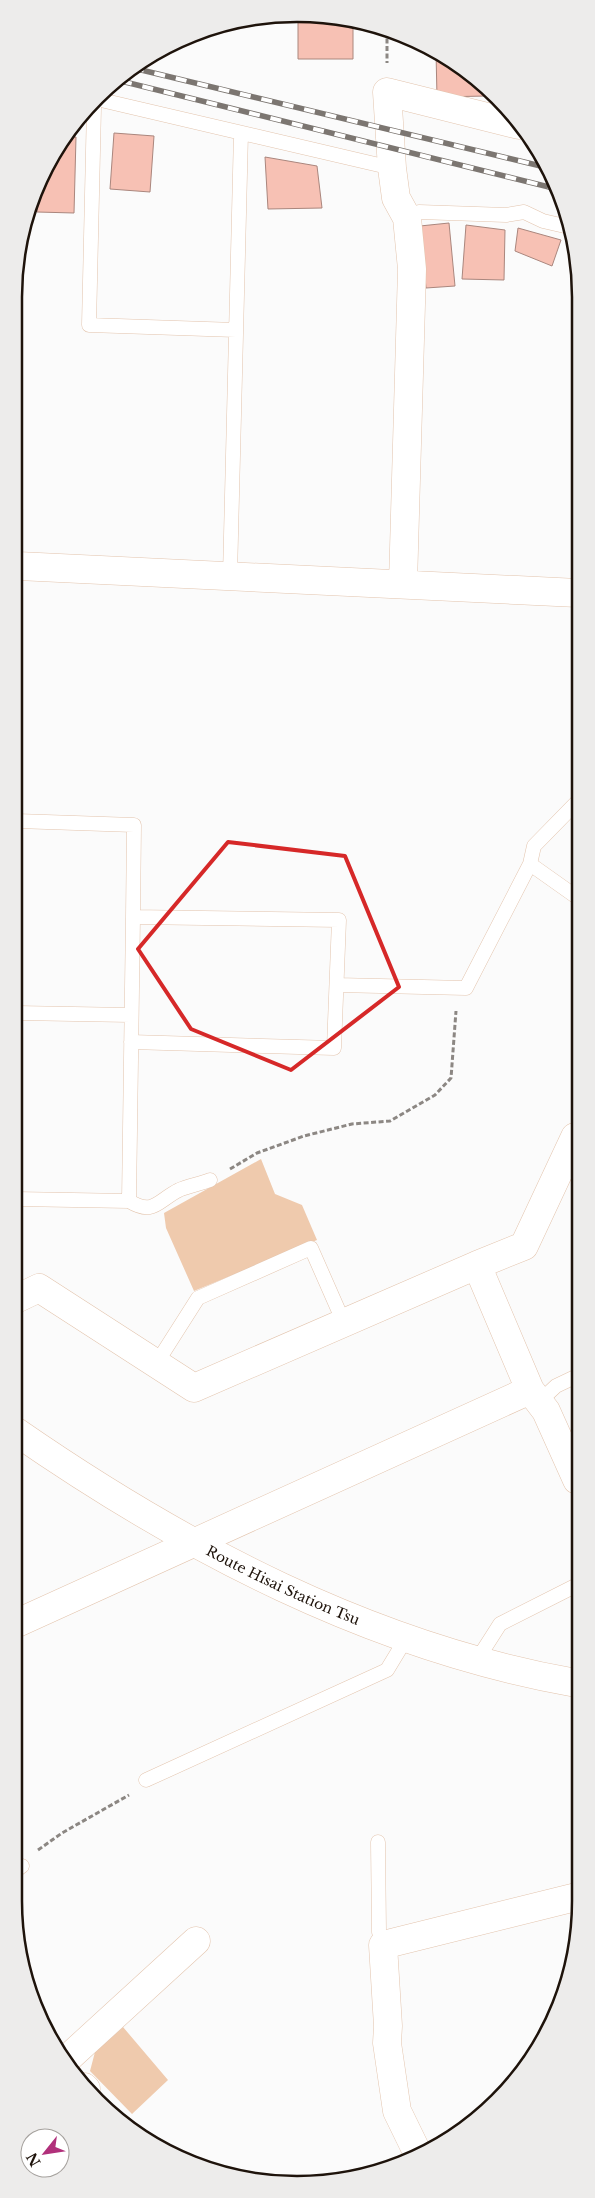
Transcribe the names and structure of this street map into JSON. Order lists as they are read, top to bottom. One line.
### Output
{"streets":{"street":["Route Hisai Station Tsu"]},"north":"bottom left"}
